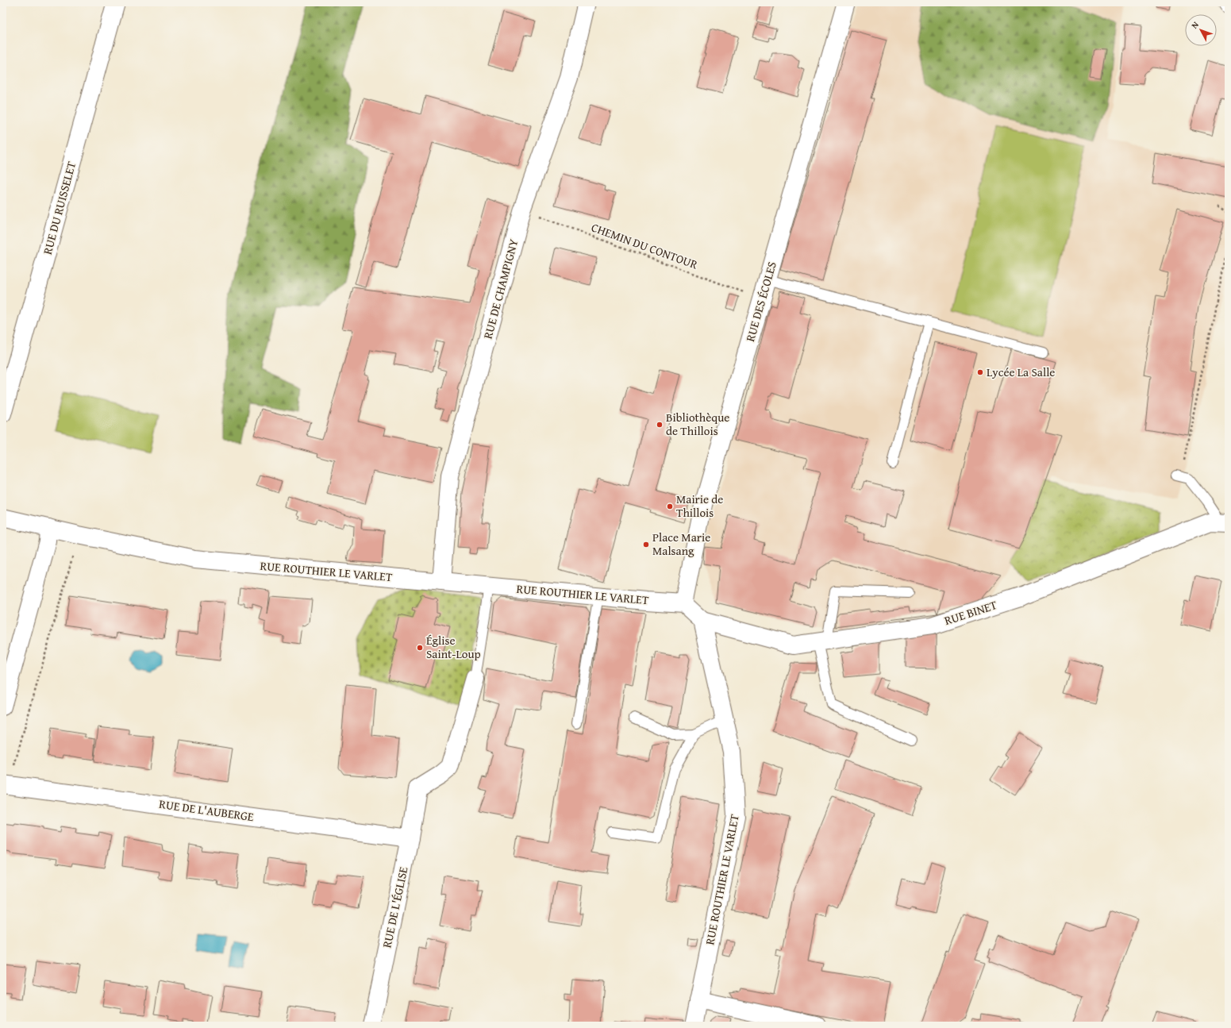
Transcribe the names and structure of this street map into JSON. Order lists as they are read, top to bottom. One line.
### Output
{"streets":{"street":["RUE DU RUISSELET","RUE DE CHAMPIGNY","RUE DES ÉCOLES","RUE ROUTHIER LE VARLET","RUE BINET","RUE DE L'AUBERGE","RUE DE L'ÉGLISE"],"path":["CHEMIN DU CONTOUR"]},"crossings":[["CHEMIN DU CONTOUR","RUE DE CHAMPIGNY"],["CHEMIN DU CONTOUR","RUE DES ÉCOLES"],["RUE DE CHAMPIGNY","RUE ROUTHIER LE VARLET"],["RUE DES ÉCOLES","RUE ROUTHIER LE VARLET"],["RUE ROUTHIER LE VARLET","RUE BINET"],["RUE DE L'AUBERGE","RUE DE L'ÉGLISE"]],"places":["Lycée La Salle","Bibliothèque de Thillois","Mairie de Thillois","Place Marie Malsang","Église Saint-Loup"],"north":"top left"}
